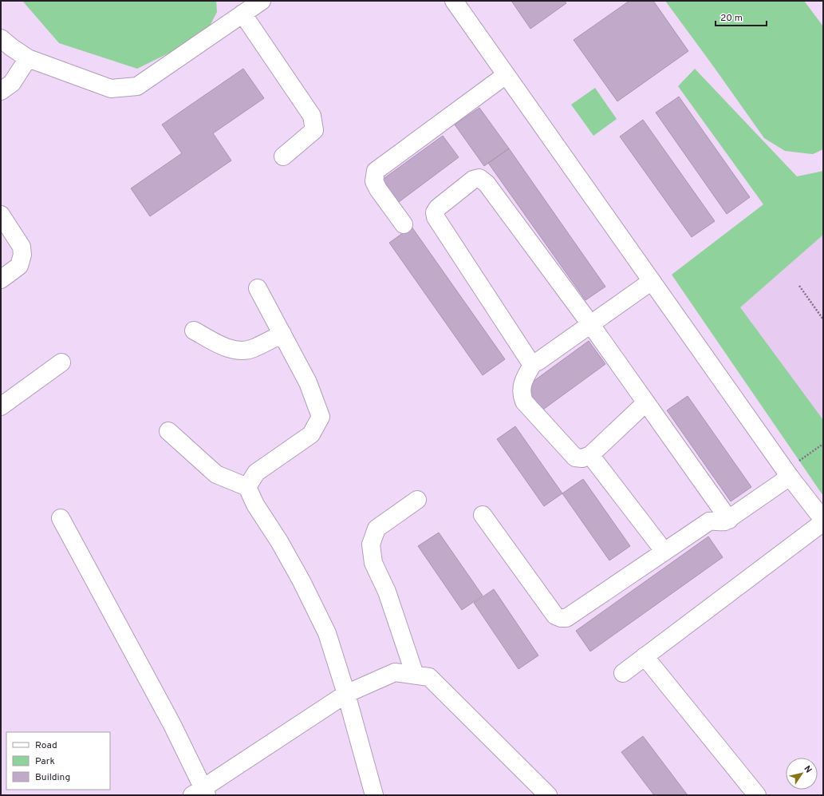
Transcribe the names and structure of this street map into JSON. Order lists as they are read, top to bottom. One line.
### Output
{"legend":["Road","Park","Building"],"scale_bar":"20 m","north":"top right"}
